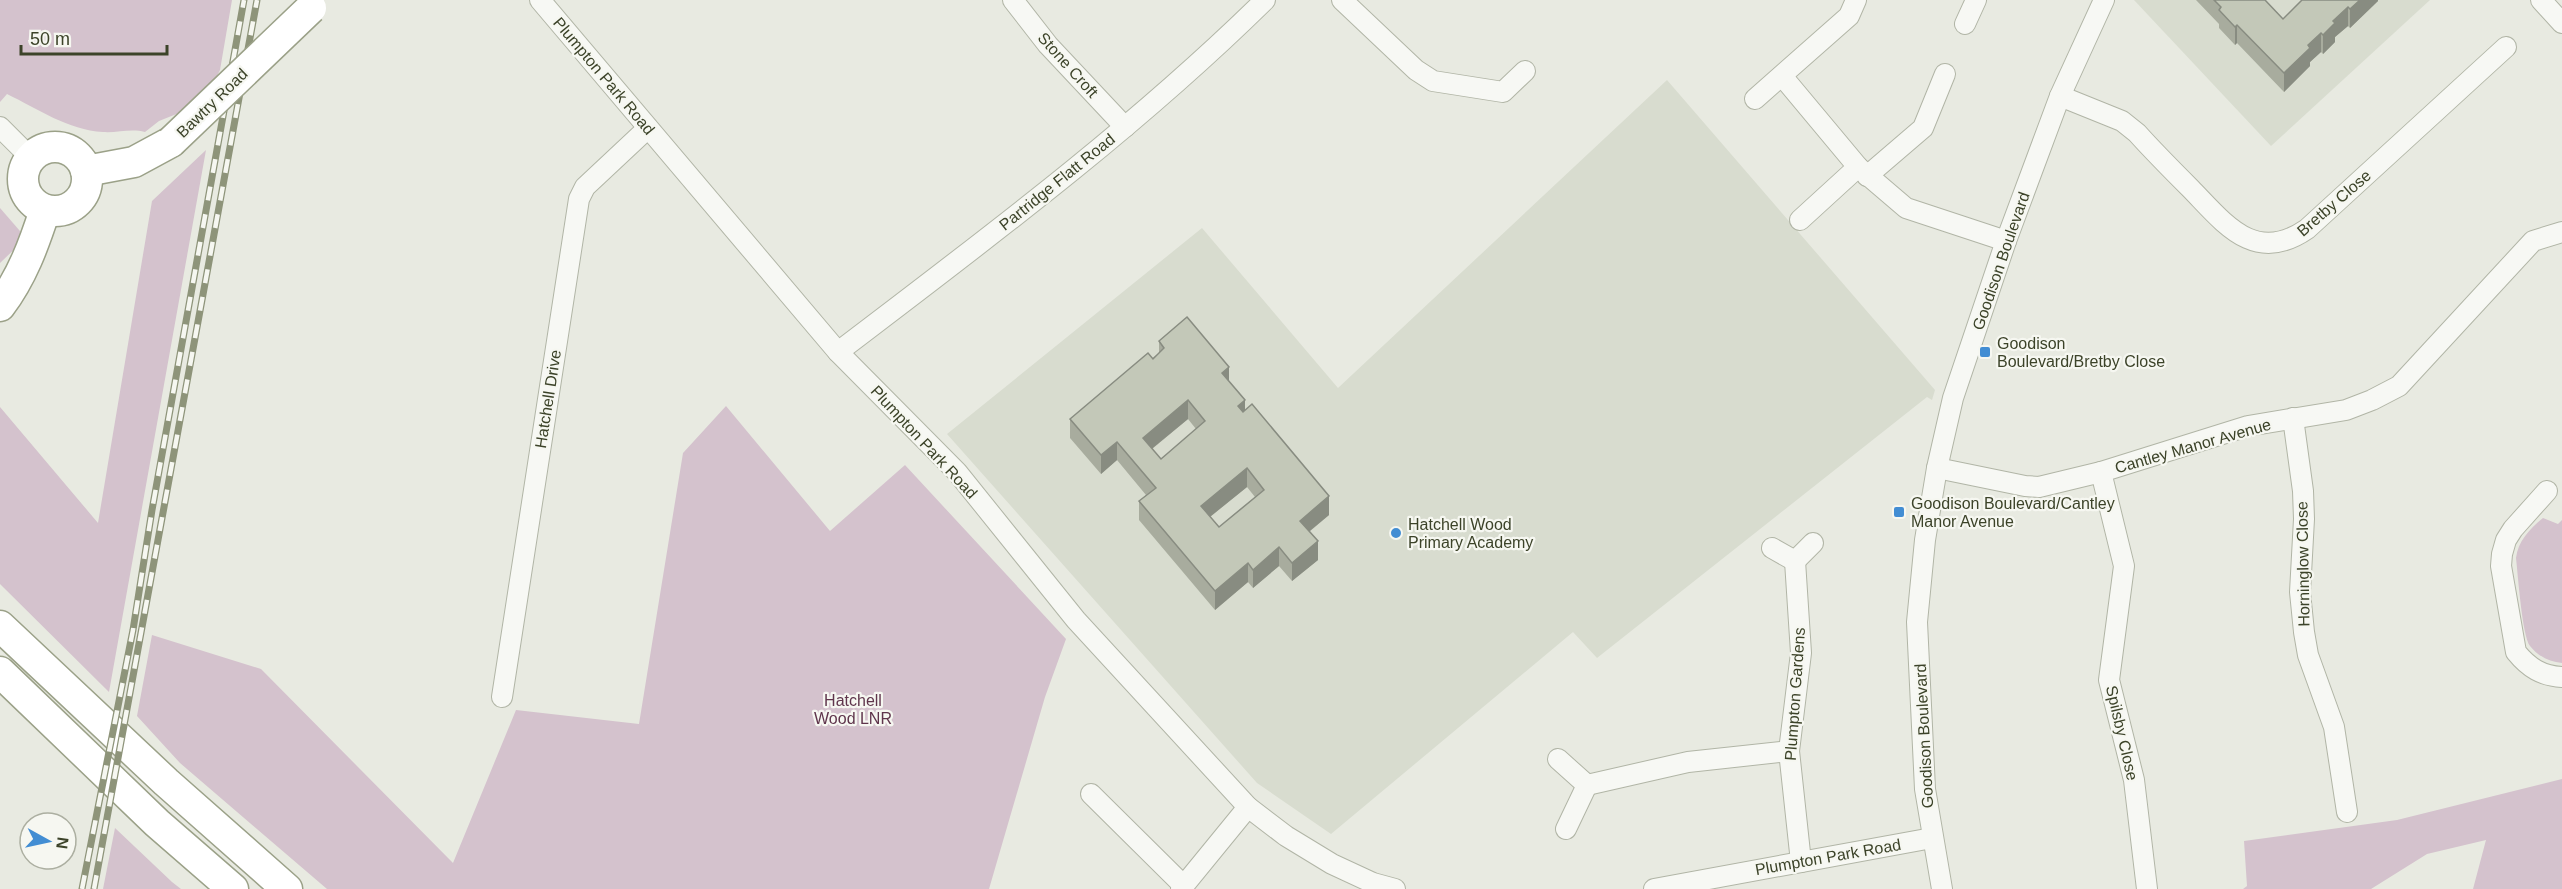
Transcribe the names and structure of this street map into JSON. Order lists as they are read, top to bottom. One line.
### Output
{"streets":{"highway":["Bawtry Road"],"street":["Stone Croft","Plumpton Park Road","Partridge Flatt Road","Bretby Close","Goodison Boulevard","Hatchell Drive","Cantley Manor Avenue","Horninglow Close","Plumpton Gardens","Spilsby Close"]},"crossings":[["Stone Croft","Partridge Flatt Road"],["Plumpton Park Road","Partridge Flatt Road"],["Plumpton Park Road","Goodison Boulevard"],["Plumpton Park Road","Hatchell Drive"],["Plumpton Park Road","Plumpton Gardens"],["Bretby Close","Goodison Boulevard"],["Goodison Boulevard","Cantley Manor Avenue"],["Cantley Manor Avenue","Horninglow Close"],["Cantley Manor Avenue","Spilsby Close"]],"parks":["Hatchell Wood LNR"],"places":{"transit":["Goodison Boulevard/Bretby Close","Goodison Boulevard/Cantley Manor Avenue"],"other":["Hatchell Wood Primary Academy"]},"scale_bar":"50 m","north":"right"}
